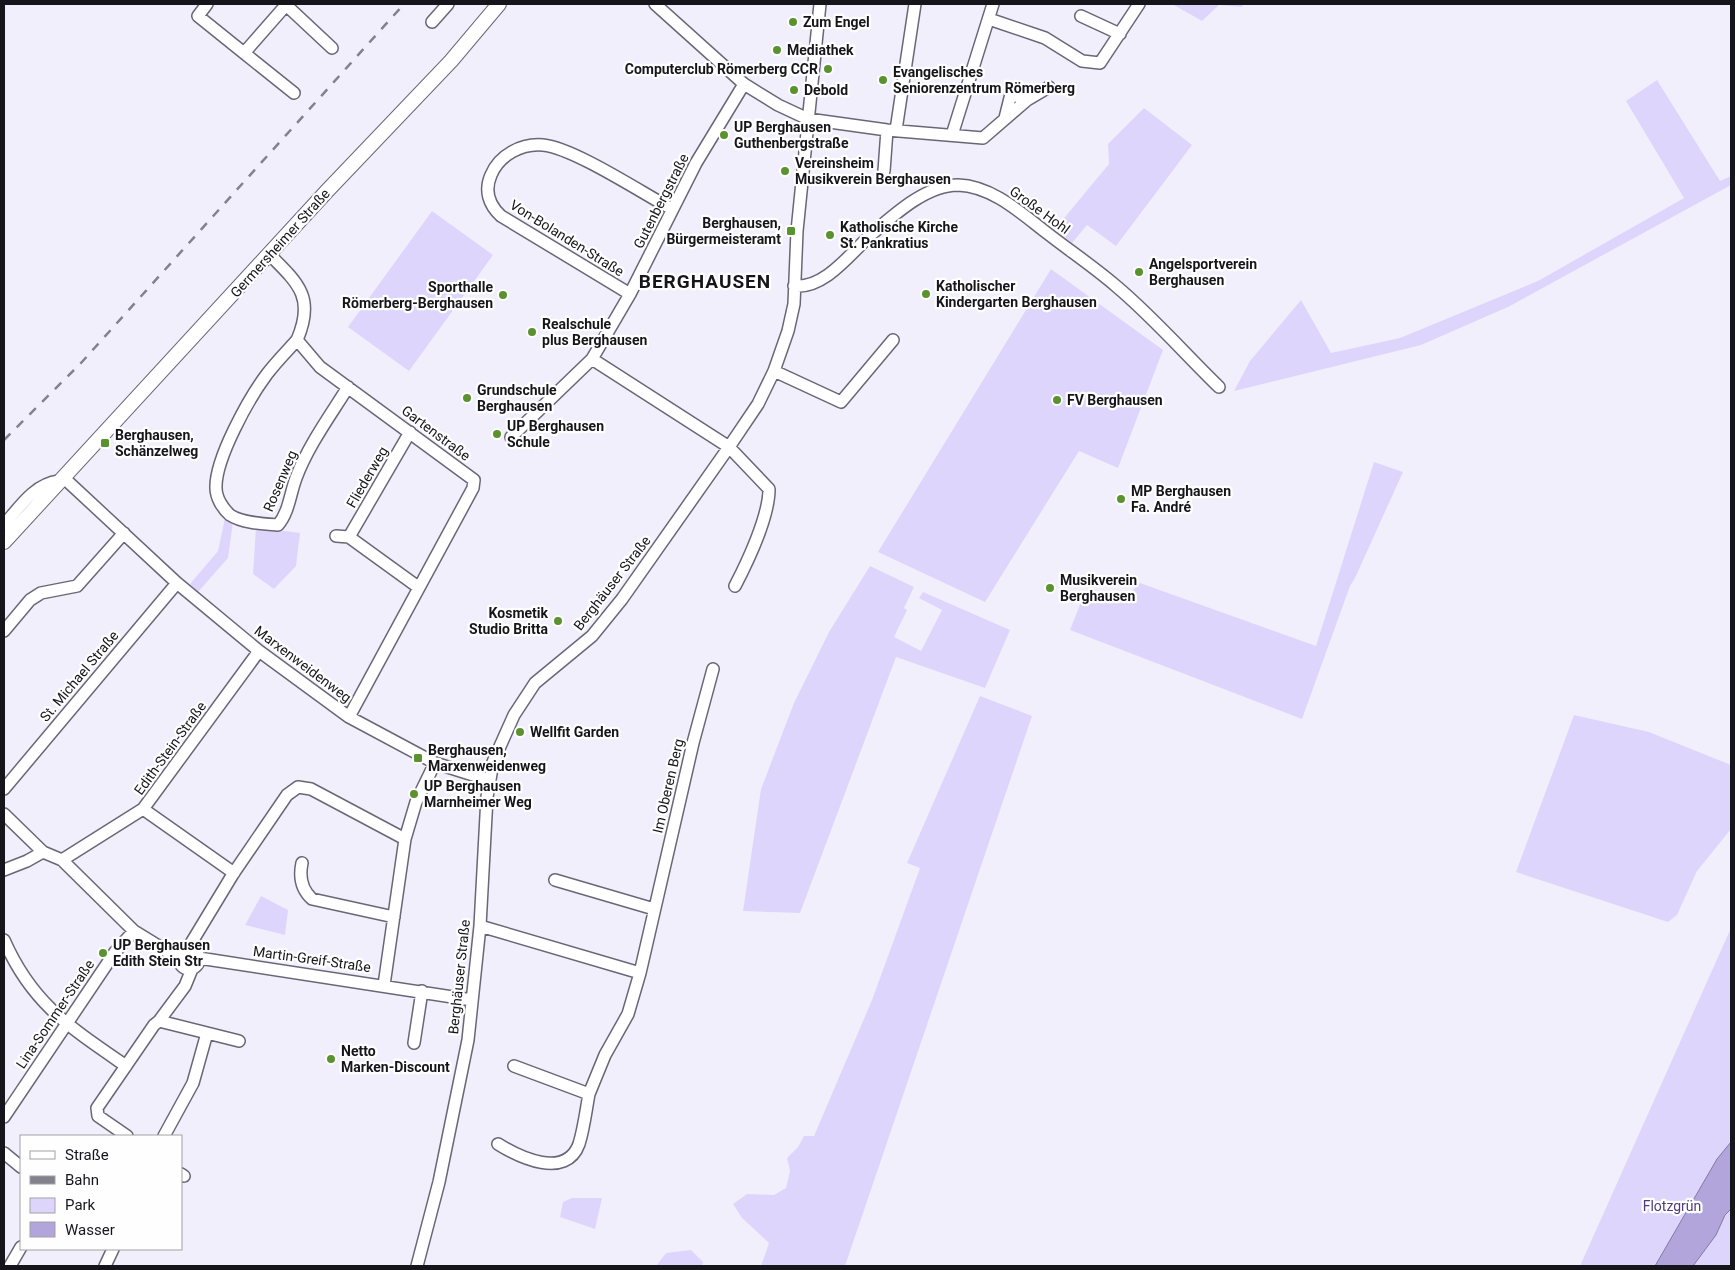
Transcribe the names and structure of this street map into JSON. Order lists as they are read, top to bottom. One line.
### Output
{"streets":{"main road":["Germersheimer Straße"],"street":["Gutenbergstraße","Große Hohl","Von-Bolanden-Straße","Gartenstraße","Fliederweg","Rosenweg","Berghäuser Straße","Marxenweidenweg","St. Michael Straße","Edith-Stein-Straße","Im Oberen Berg","Martin-Greif-Straße","Lina-Sommer-Straße"]},"crossings":[["Gutenbergstraße","Von-Bolanden-Straße"],["Große Hohl","Berghäuser Straße"],["Germersheimer Straße","Marxenweidenweg"],["Gartenstraße","Fliederweg"],["Gartenstraße","Rosenweg"],["Gartenstraße","Marxenweidenweg"],["Berghäuser Straße","Marxenweidenweg"],["Berghäuser Straße","Martin-Greif-Straße"],["Marxenweidenweg","St. Michael Straße"],["Marxenweidenweg","Edith-Stein-Straße"]],"districts":["BERGHAUSEN"],"parks":["Flotzgrün"],"places":{"other":["Zum Engel","Mediathek","Computerclub Römerberg CCR","Evangelisches Seniorenzentrum Römerberg","Debold","UP Berghausen Guthenbergstraße","Vereinsheim Musikverein Berghausen","Katholische Kirche St. Pankratius","Angelsportverein Berghausen","Katholischer Kindergarten Berghausen","Sporthalle Römerberg-Berghausen","Realschule plus Berghausen","Grundschule Berghausen","FV Berghausen","UP Berghausen Schule","MP Berghausen Fa. André","Musikverein Berghausen","Kosmetik Studio Britta","Wellfit Garden","UP Berghausen Marnheimer Weg","UP Berghausen Edith Stein Str","Netto Marken-Discount"],"transit":["Berghausen, Bürgermeisteramt","Berghausen, Schänzelweg","Berghausen, Marxenweidenweg"]},"legend":["Straße","Bahn","Park","Wasser"]}
